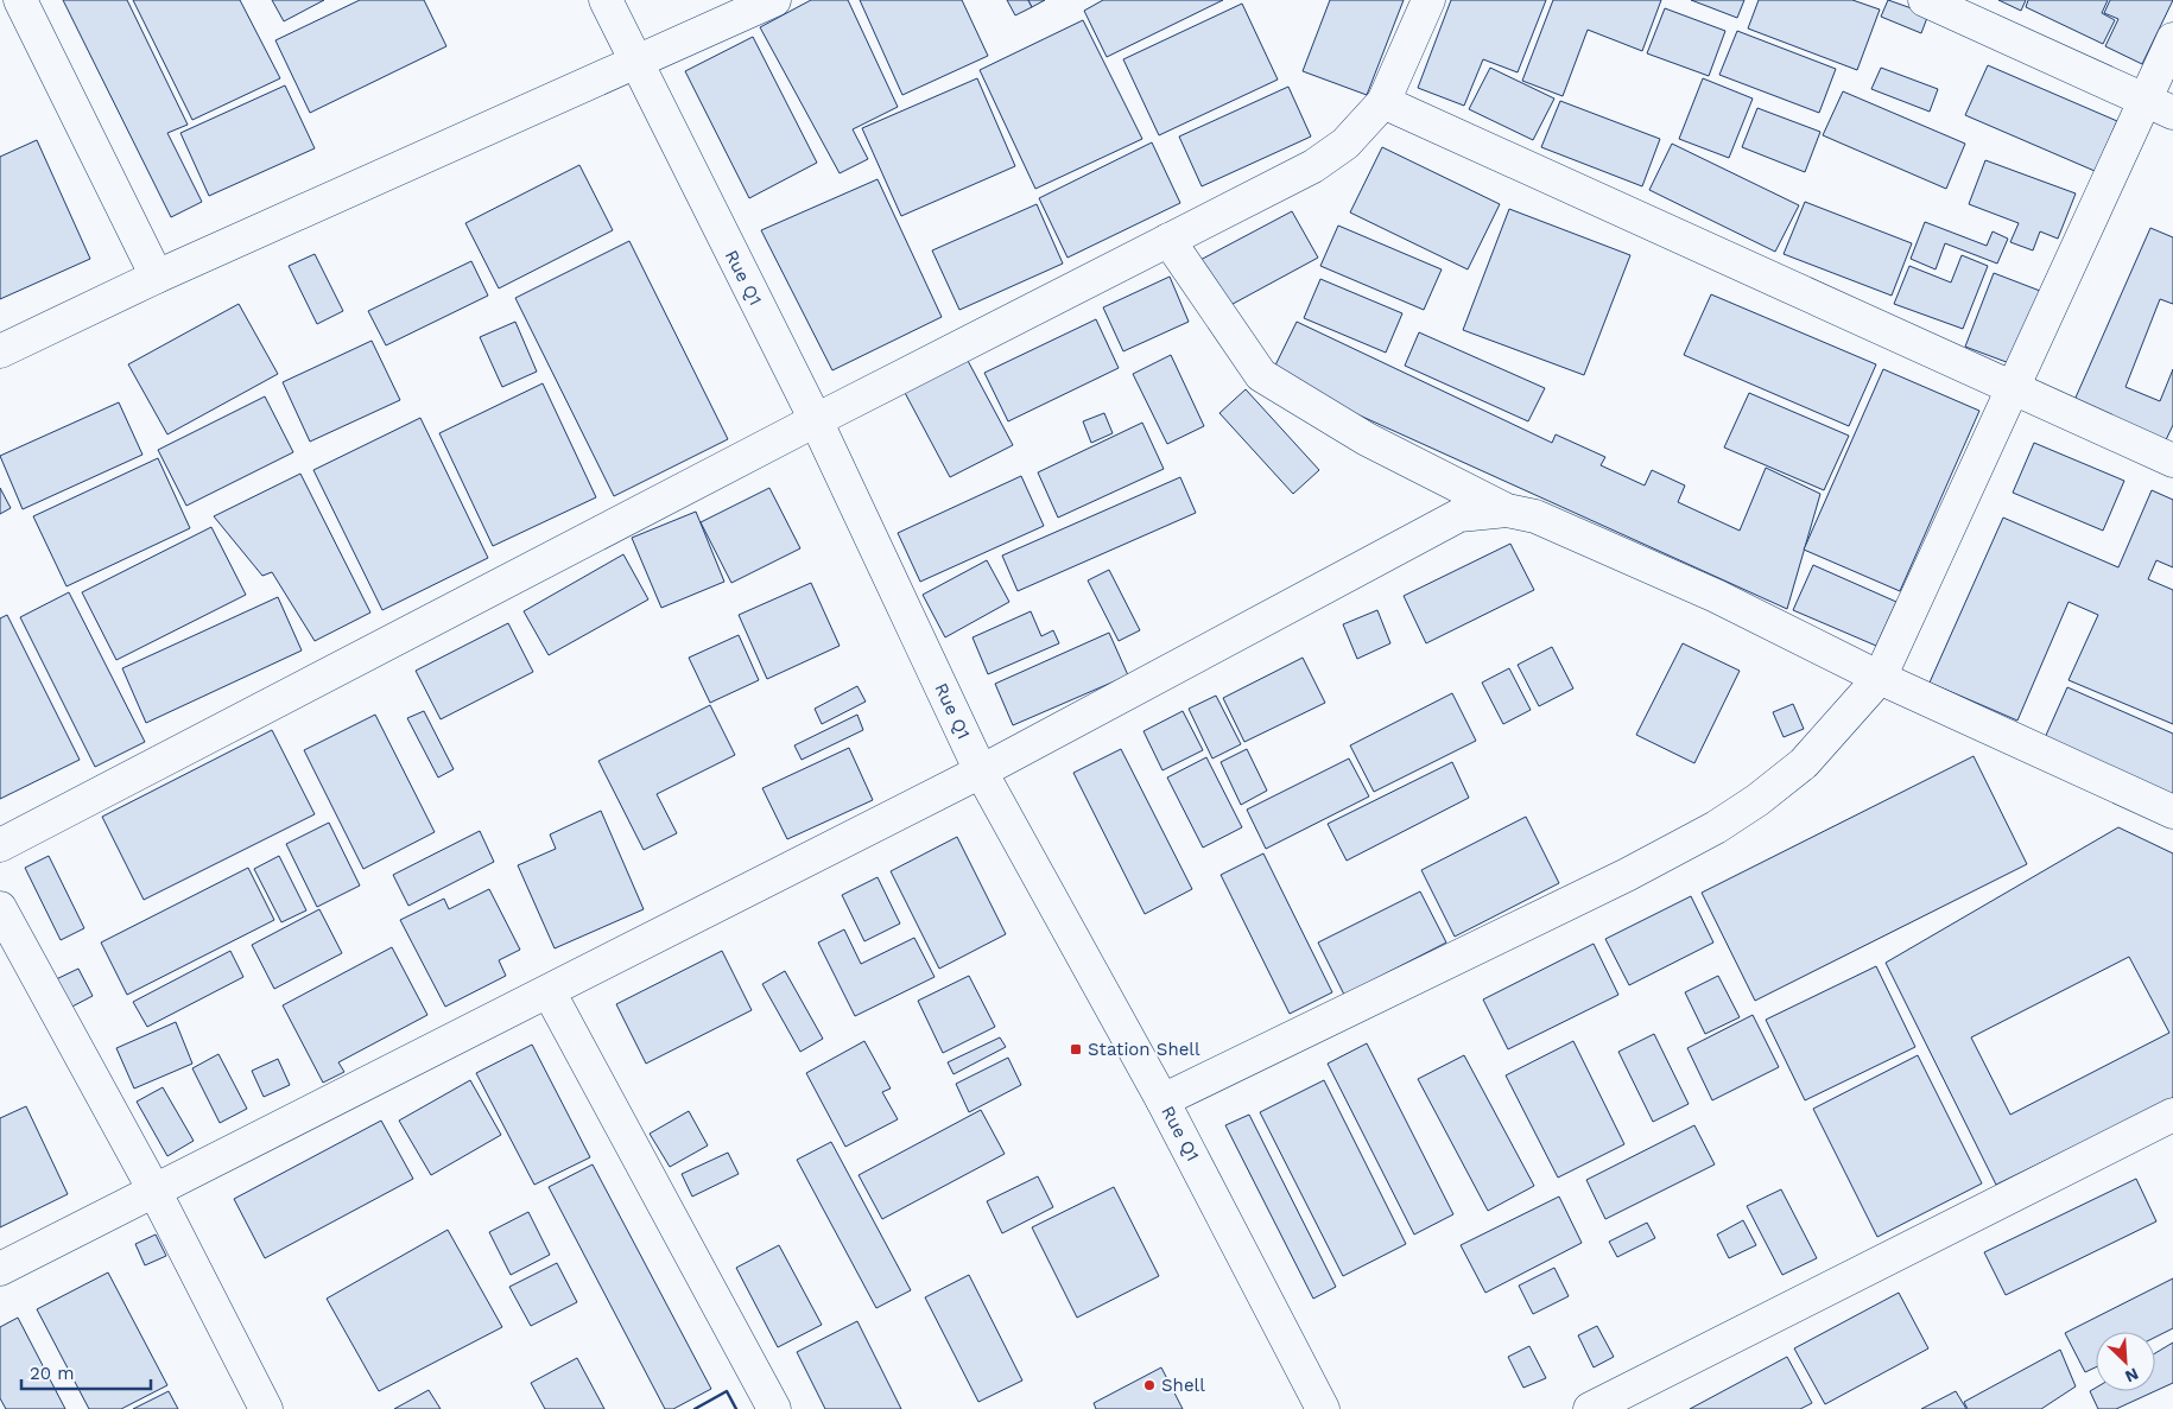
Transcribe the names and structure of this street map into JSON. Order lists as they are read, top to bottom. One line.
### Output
{"streets":{"street":["Rue Q1"]},"places":{"transit":["Station Shell"],"other":["Shell"]},"scale_bar":"20 m","north":"bottom right"}
